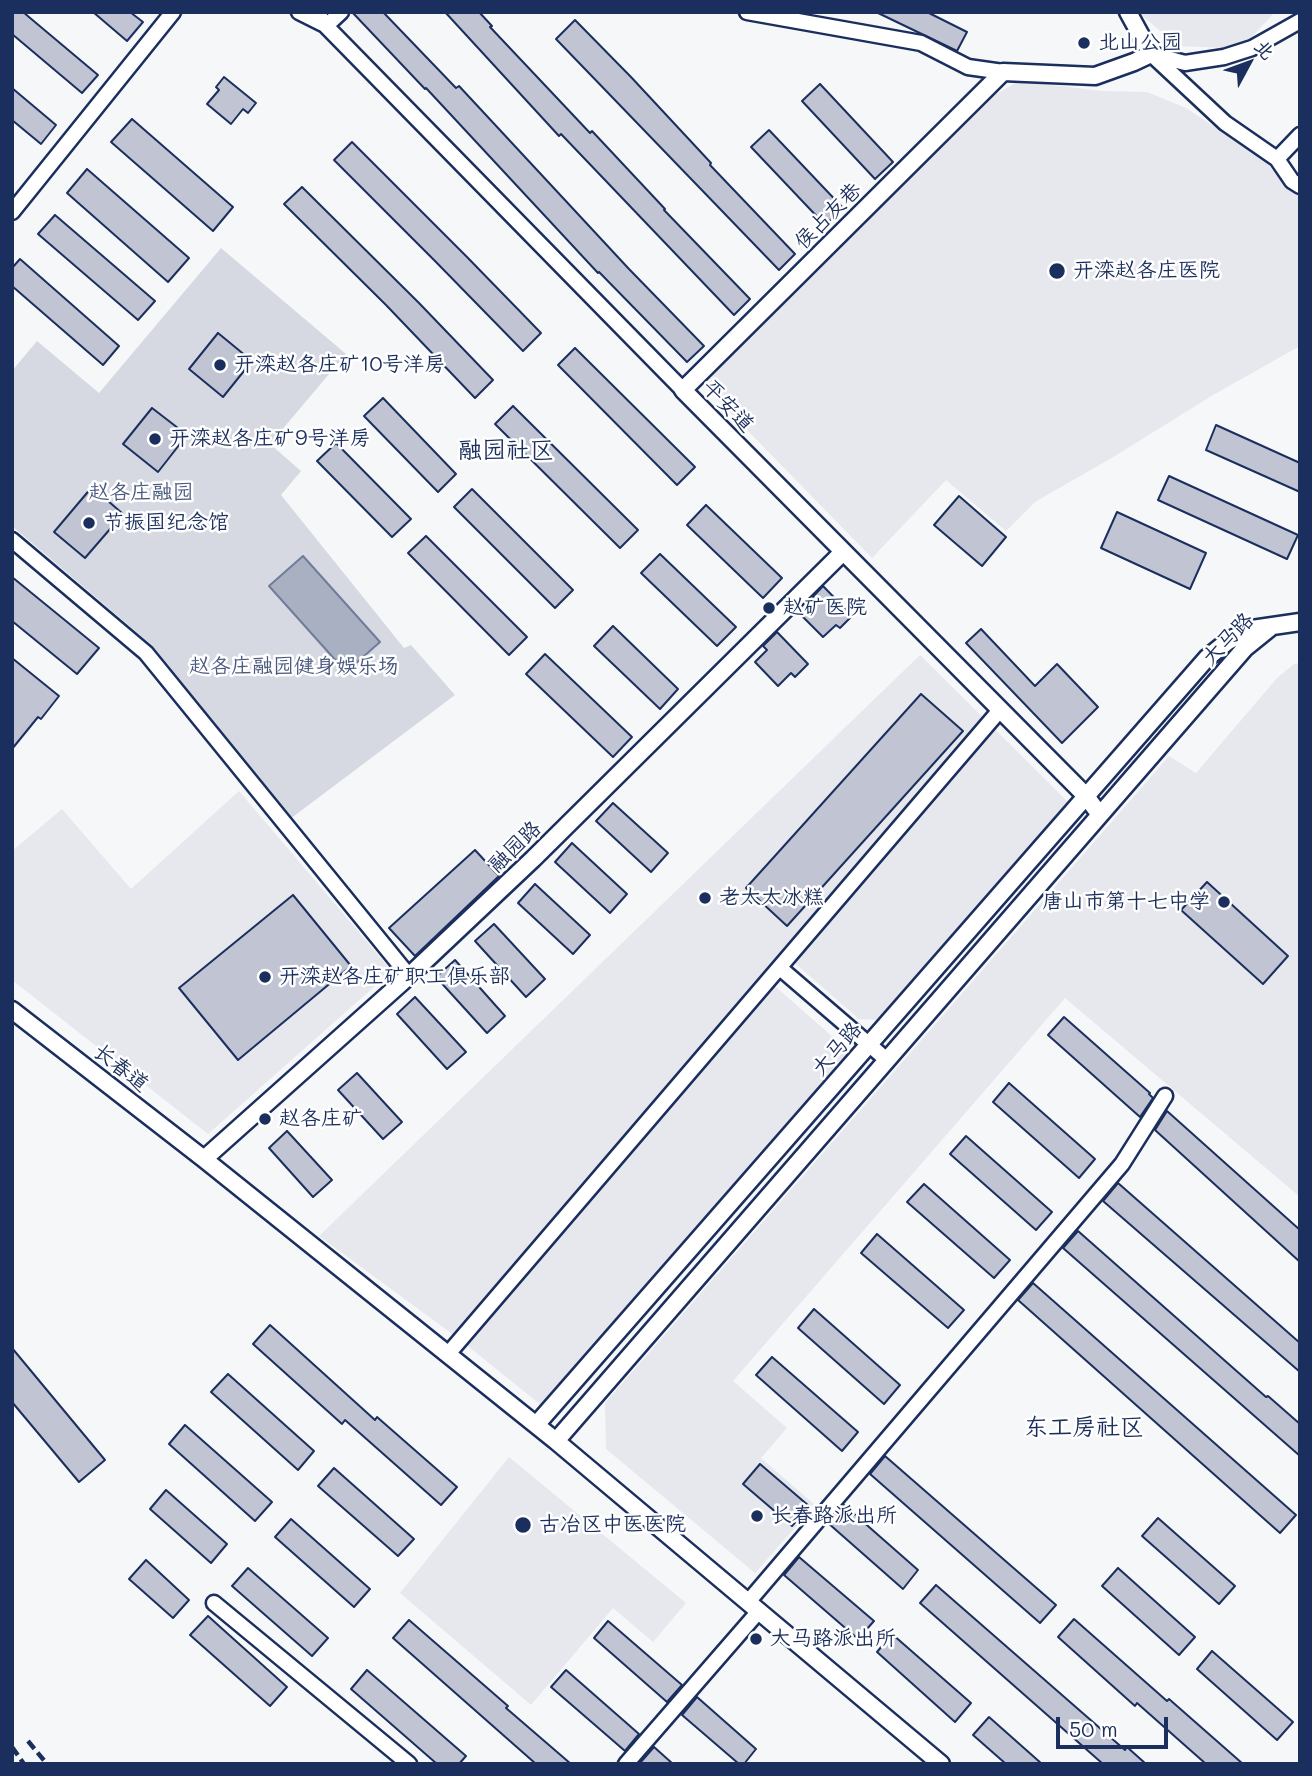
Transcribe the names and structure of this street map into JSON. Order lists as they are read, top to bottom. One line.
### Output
{"streets":{"street":["侯占友巷","平安道","大马路","融园路","长春道"]},"crossings":[["侯占友巷","平安道"],["平安道","大马路"],["平安道","融园路"],["大马路","长春道"],["融园路","长春道"]],"districts":["融园社区","东工房社区"],"parks":["赵各庄融园","赵各庄融园健身娱乐场"],"places":["北山公园","开滦赵各庄医院","开滦赵各庄矿10号洋房","开滦赵各庄矿9号洋房","节振国纪念馆","赵矿医院","老太太冰糕","唐山市第十七中学","开滦赵各庄矿职工俱乐部","赵各庄矿","长春路派出所","古冶区中医医院","大马路派出所"],"scale_bar":"50 m","north":"top right"}
